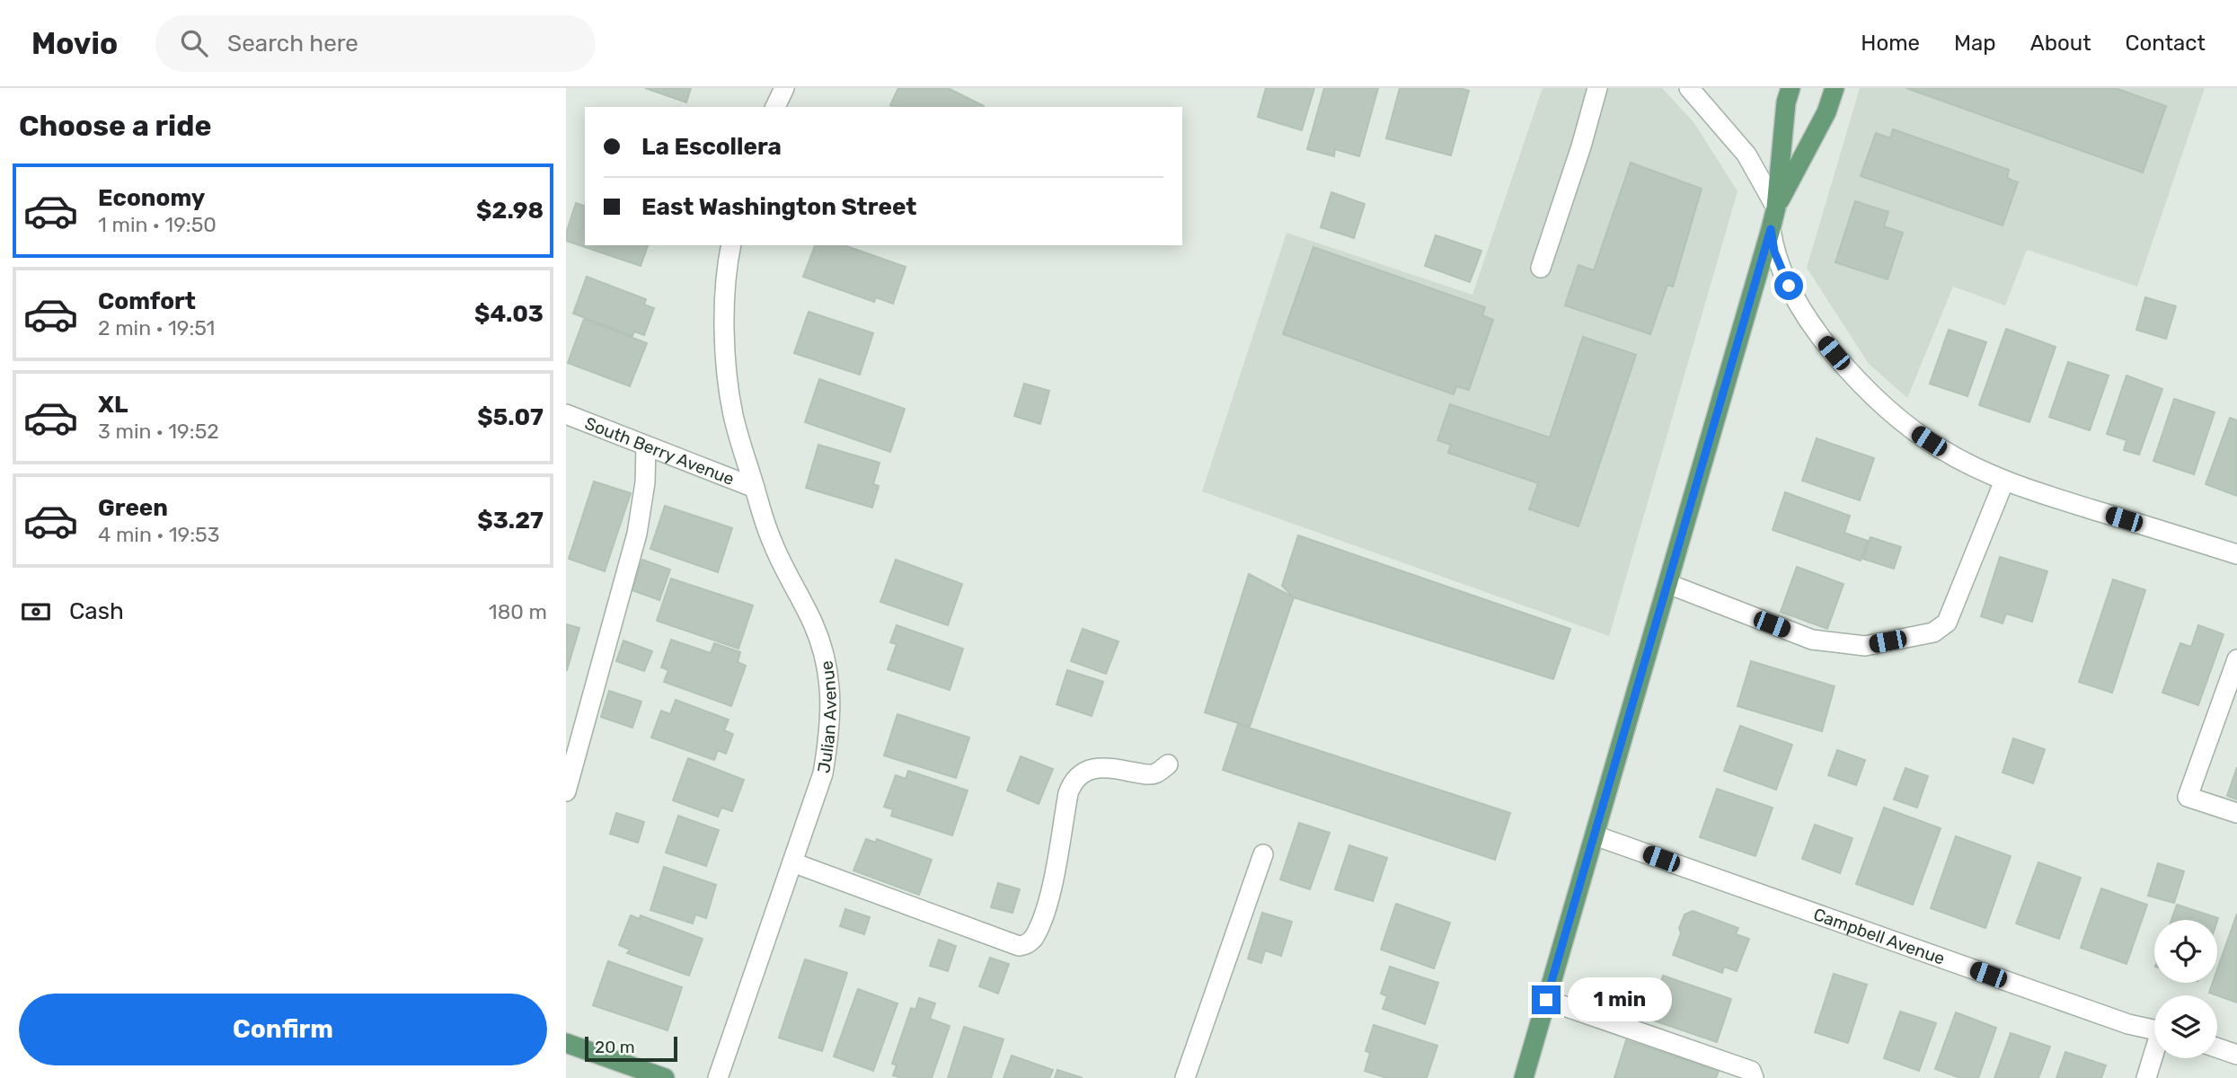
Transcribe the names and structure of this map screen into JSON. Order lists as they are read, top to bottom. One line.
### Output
{"streets":{"street":["South Berry Avenue","Julian Avenue","Campbell Avenue"]},"crossings":[["South Berry Avenue","Julian Avenue"]],"scale_bar":"20 m","page":{"header":"Movio","search":"Search here","nav":["Home","Map","About","Contact"],"heading":"Choose a ride","banner":["La Escollera","East Washington Street"],"list":[{"name":"Economy","note":"1 min · 19:50","value":"$2.98"},{"name":"Comfort","note":"2 min · 19:51","value":"$4.03"},{"name":"XL","note":"3 min · 19:52","value":"$5.07"},{"name":"Green","note":"4 min · 19:53","value":"$3.27"}],"pay":["Cash","180 m"],"bubble":"1 min","buttons":"Confirm","scale":"20 m"}}
